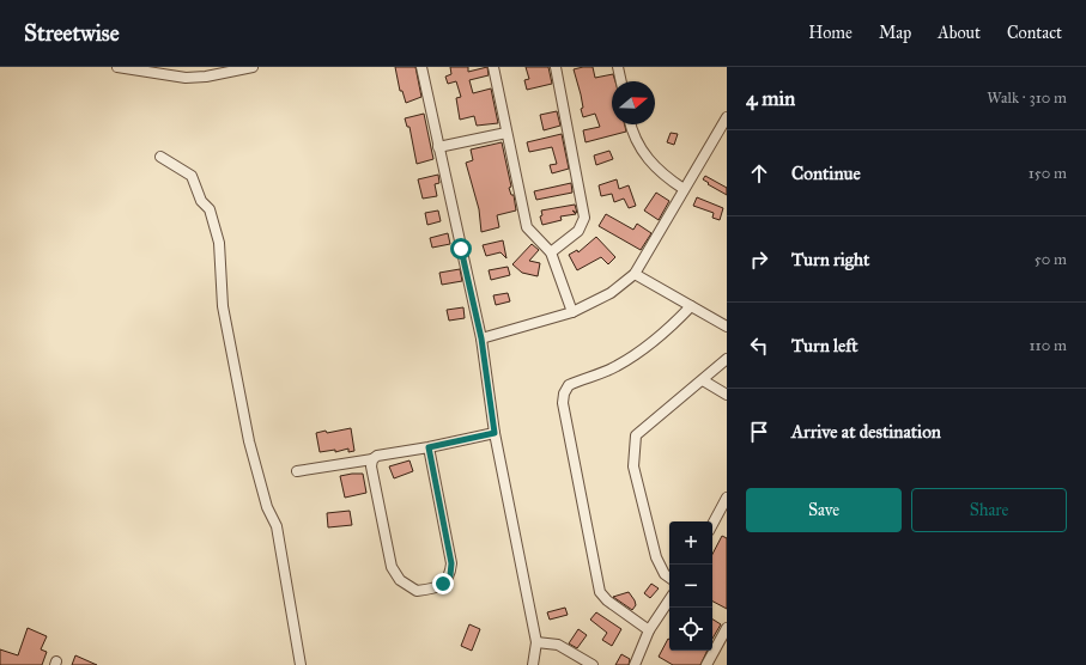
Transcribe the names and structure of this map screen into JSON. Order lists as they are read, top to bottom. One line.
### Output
{"north":"right","page":{"header":"Streetwise","nav":["Home","Map","About","Contact"],"heading":["4 min","Walk · 310 m"],"list":[["Continue","150 m"],["Turn right","50 m"],["Turn left","110 m"],"Arrive at destination"],"buttons":["Save","Share"],"map_buttons":["+","−"]}}
